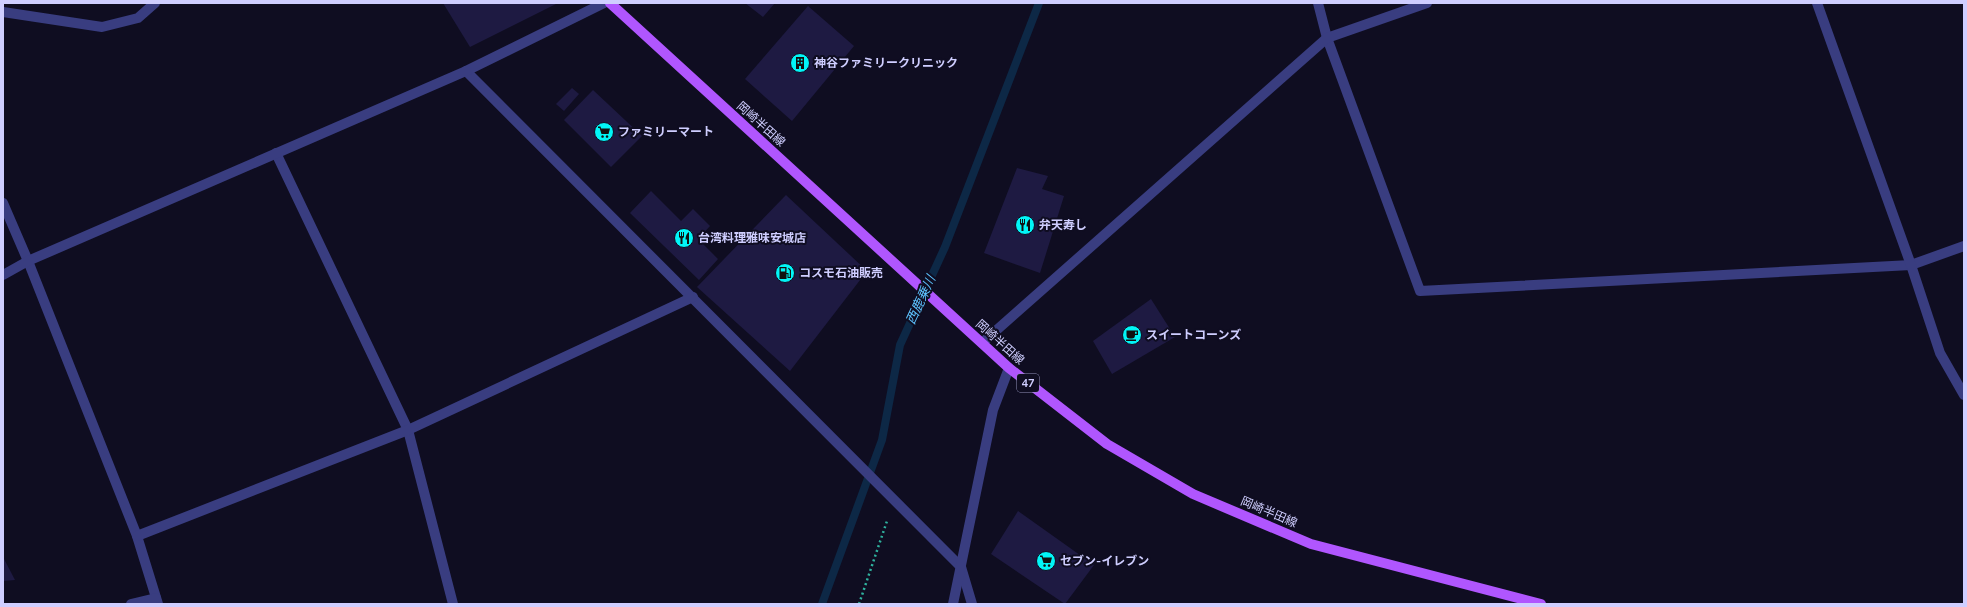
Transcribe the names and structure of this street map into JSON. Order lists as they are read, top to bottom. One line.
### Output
{"streets":{"main road":["岡崎半田線","47"]},"water":["西鹿乗川"],"places":{"building":["神谷ファミリークリニック"],"supermarket":["ファミリーマート","セブン-イレブン"],"restaurant":["弁天寿し","台湾料理雅味安城店"],"fuel station":["コスモ石油販売"],"cafe":["スイートコーンズ"]}}
